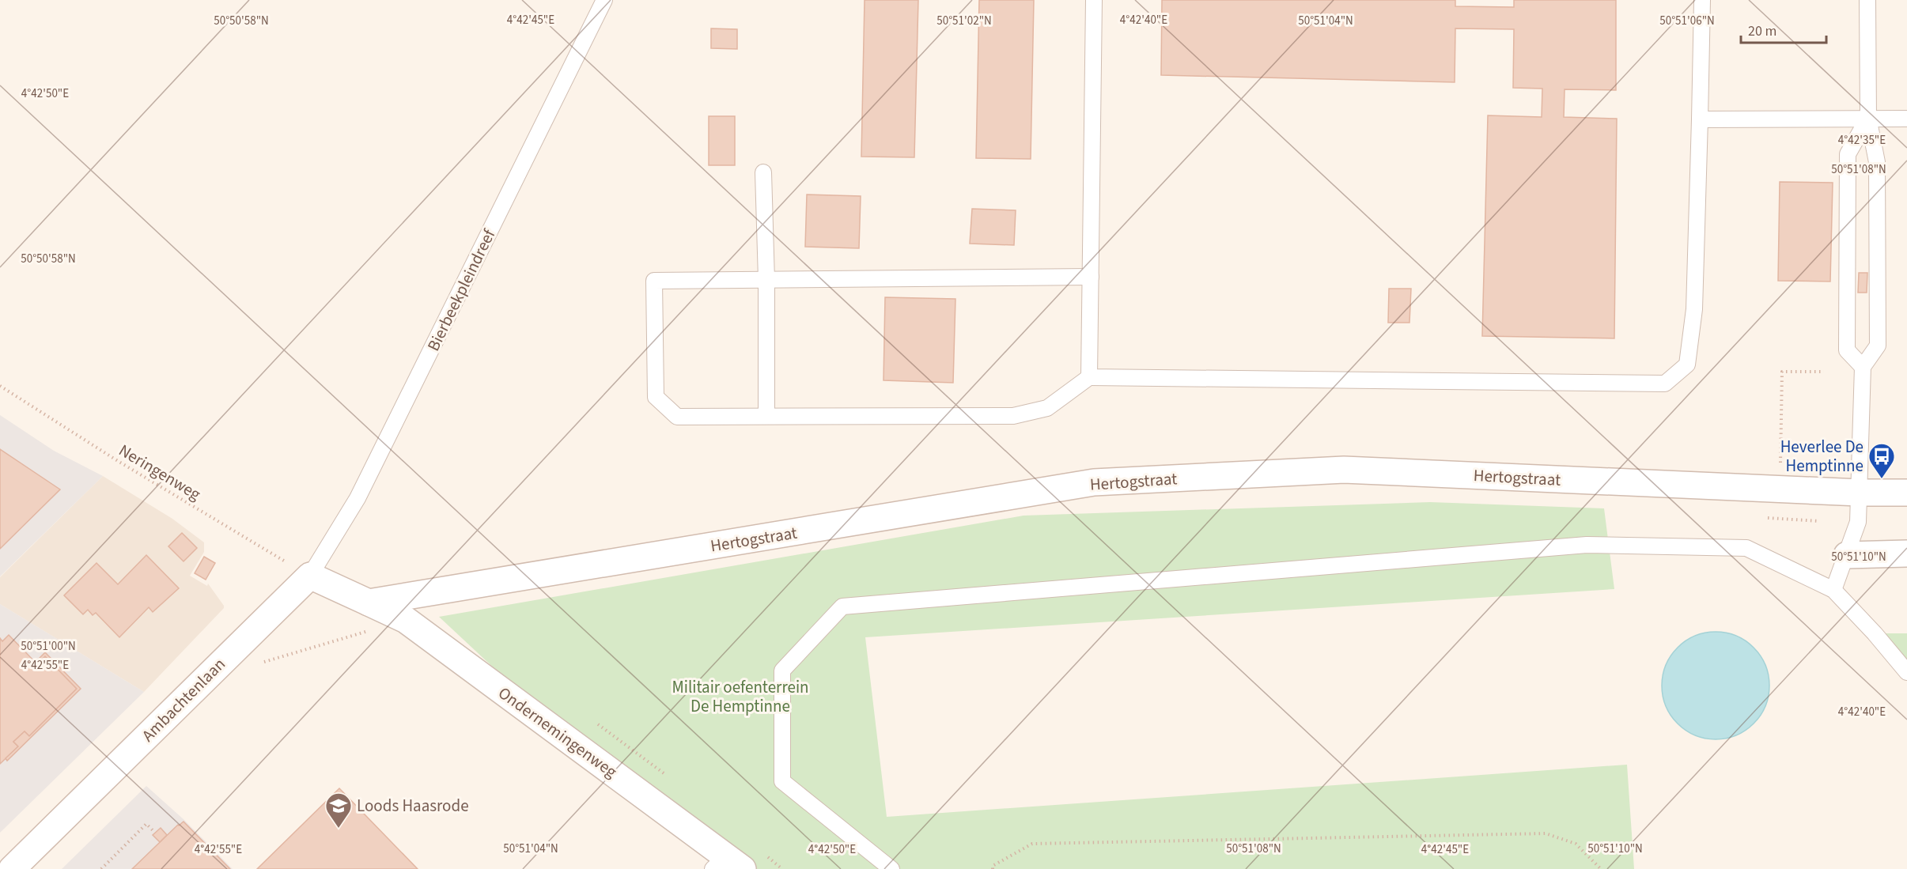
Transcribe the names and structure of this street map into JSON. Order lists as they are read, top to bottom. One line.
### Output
{"streets":{"street":["Hertogstraat","Ambachtenlaan","Ondernemingenweg"],"lane":["Bierbeekpleindreef"],"path":["Neringenweg"]},"crossings":[["Bierbeekpleindreef","Neringenweg"],["Bierbeekpleindreef","Ambachtenlaan"],["Neringenweg","Ambachtenlaan"],["Hertogstraat","Ondernemingenweg"]],"parks":["Militair oefenterrein De Hemptinne"],"places":{"bus stop":["Heverlee De Hemptinne"],"school or university":["Loods Haasrode"]},"scale_bar":"20 m","coordinates":["4°42'45\"E","4°42'40\"E","50°50'58\"N","50°51'02\"N","50°51'04\"N","50°51'06\"N","4°42'50\"E","4°42'35\"E","50°51'08\"N","50°51'10\"N","50°51'00\"N","4°42'55\"E"]}
